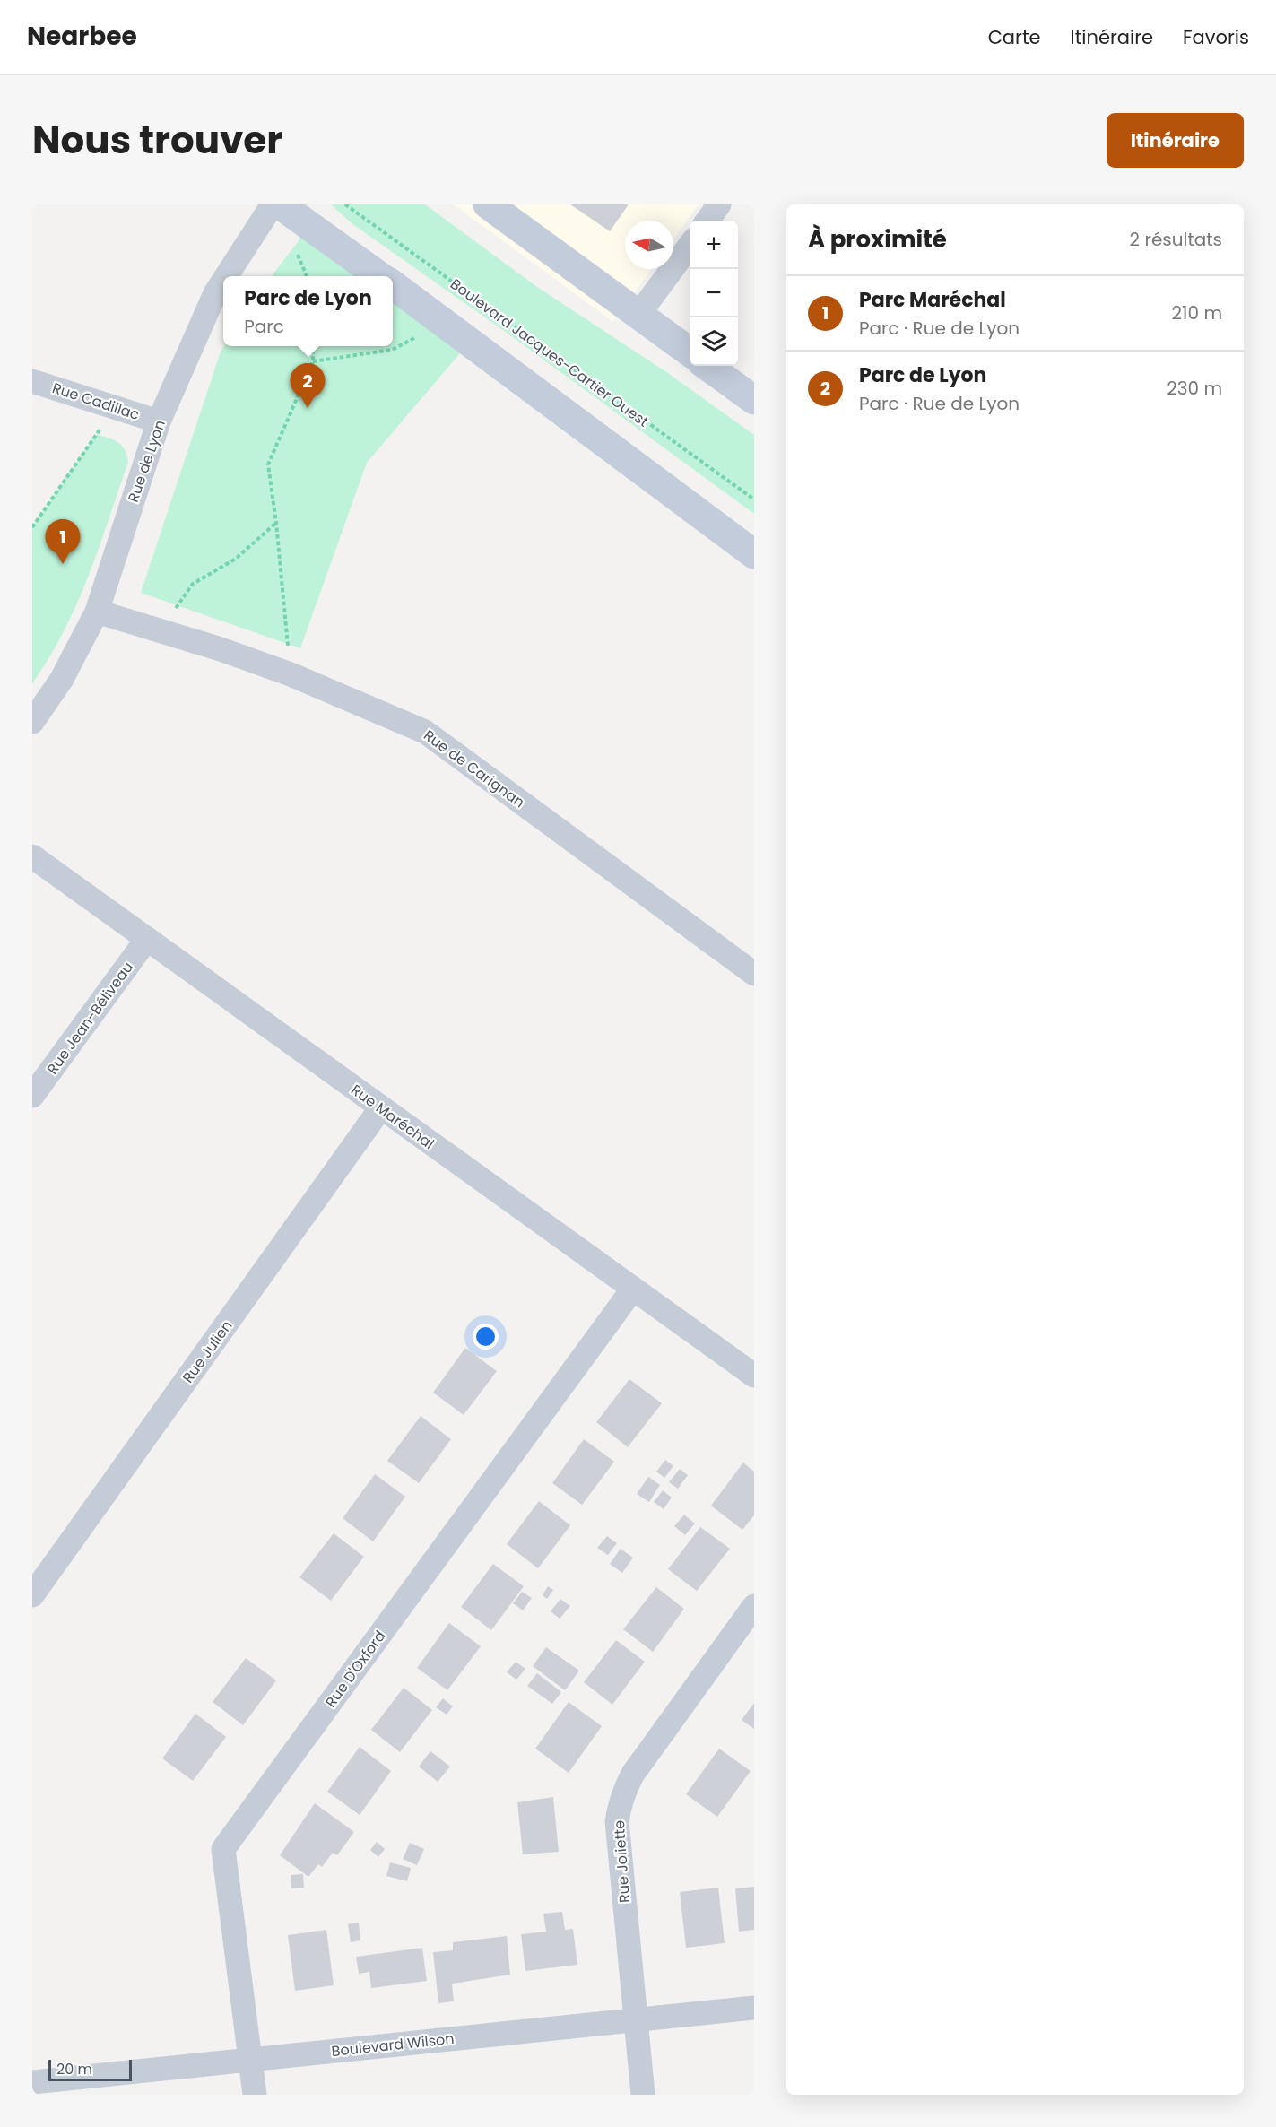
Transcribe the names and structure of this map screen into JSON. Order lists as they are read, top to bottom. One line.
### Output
{"streets":{"street":["Rue Cadillac","Rue de Lyon","Rue de Carignan","Rue Jean-Béliveau","Rue Maréchal","Rue Julien","Rue D'Oxford","Rue Joliette","Boulevard Wilson"],"path":["Boulevard Jacques-Cartier Ouest"]},"crossings":[["Rue Cadillac","Rue de Lyon"],["Rue de Lyon","Rue de Carignan"],["Rue Jean-Béliveau","Rue Maréchal"],["Rue Maréchal","Rue Julien"],["Rue Maréchal","Rue D'Oxford"],["Rue D'Oxford","Boulevard Wilson"],["Rue Joliette","Boulevard Wilson"]],"scale_bar":"20 m","north":"left","page":{"header":"Nearbee","nav":["Carte","Itinéraire","Favoris"],"title":"Nous trouver","buttons":"Itinéraire","heading":["À proximité","2 résultats"],"map_buttons":["+","−"],"list":[{"mark":"1","name":"Parc Maréchal","note":"Parc · Rue de Lyon","value":"210 m"},{"mark":"2","name":"Parc de Lyon","note":"Parc · Rue de Lyon","value":"230 m"}],"popup":["Parc de Lyon","Parc"],"pins":["2","1"],"scale":"20 m"}}
